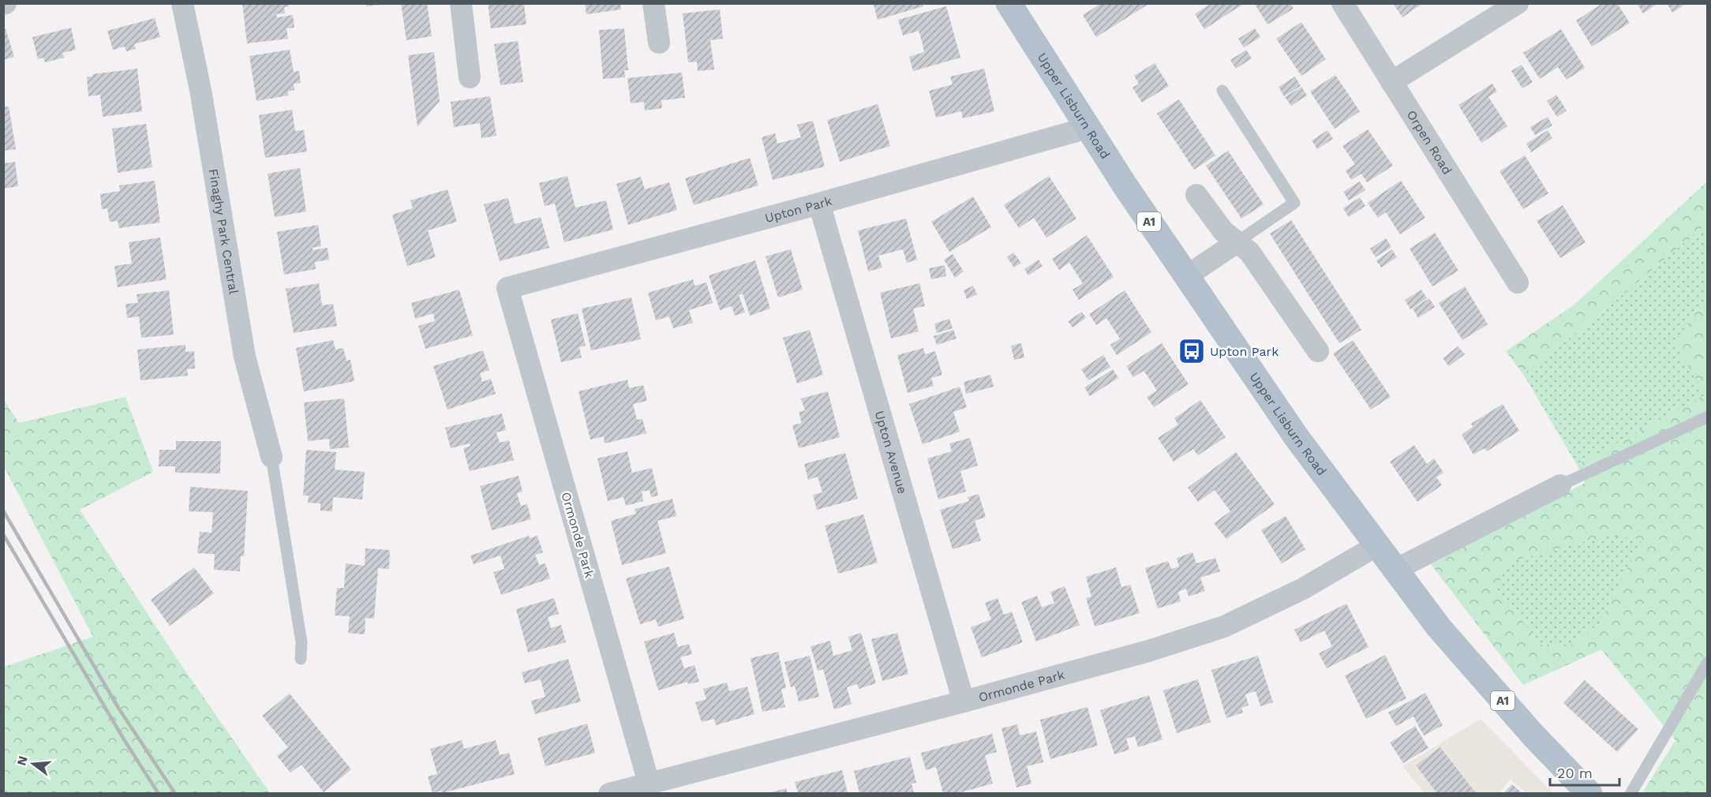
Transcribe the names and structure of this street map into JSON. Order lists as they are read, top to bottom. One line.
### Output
{"streets":{"main road":["Upper Lisburn Road","A1"],"street":["Orpen Road","Upton Park","Finaghy Park Central","Upton Avenue","Ormonde Park"]},"crossings":[["Upper Lisburn Road","Upton Park"],["Upper Lisburn Road","Ormonde Park"],["Upton Park","Upton Avenue"],["Upton Park","Ormonde Park"],["Upton Avenue","Ormonde Park"]],"places":{"bus stop":["Upton Park"]},"scale_bar":"20 m","north":"left"}
